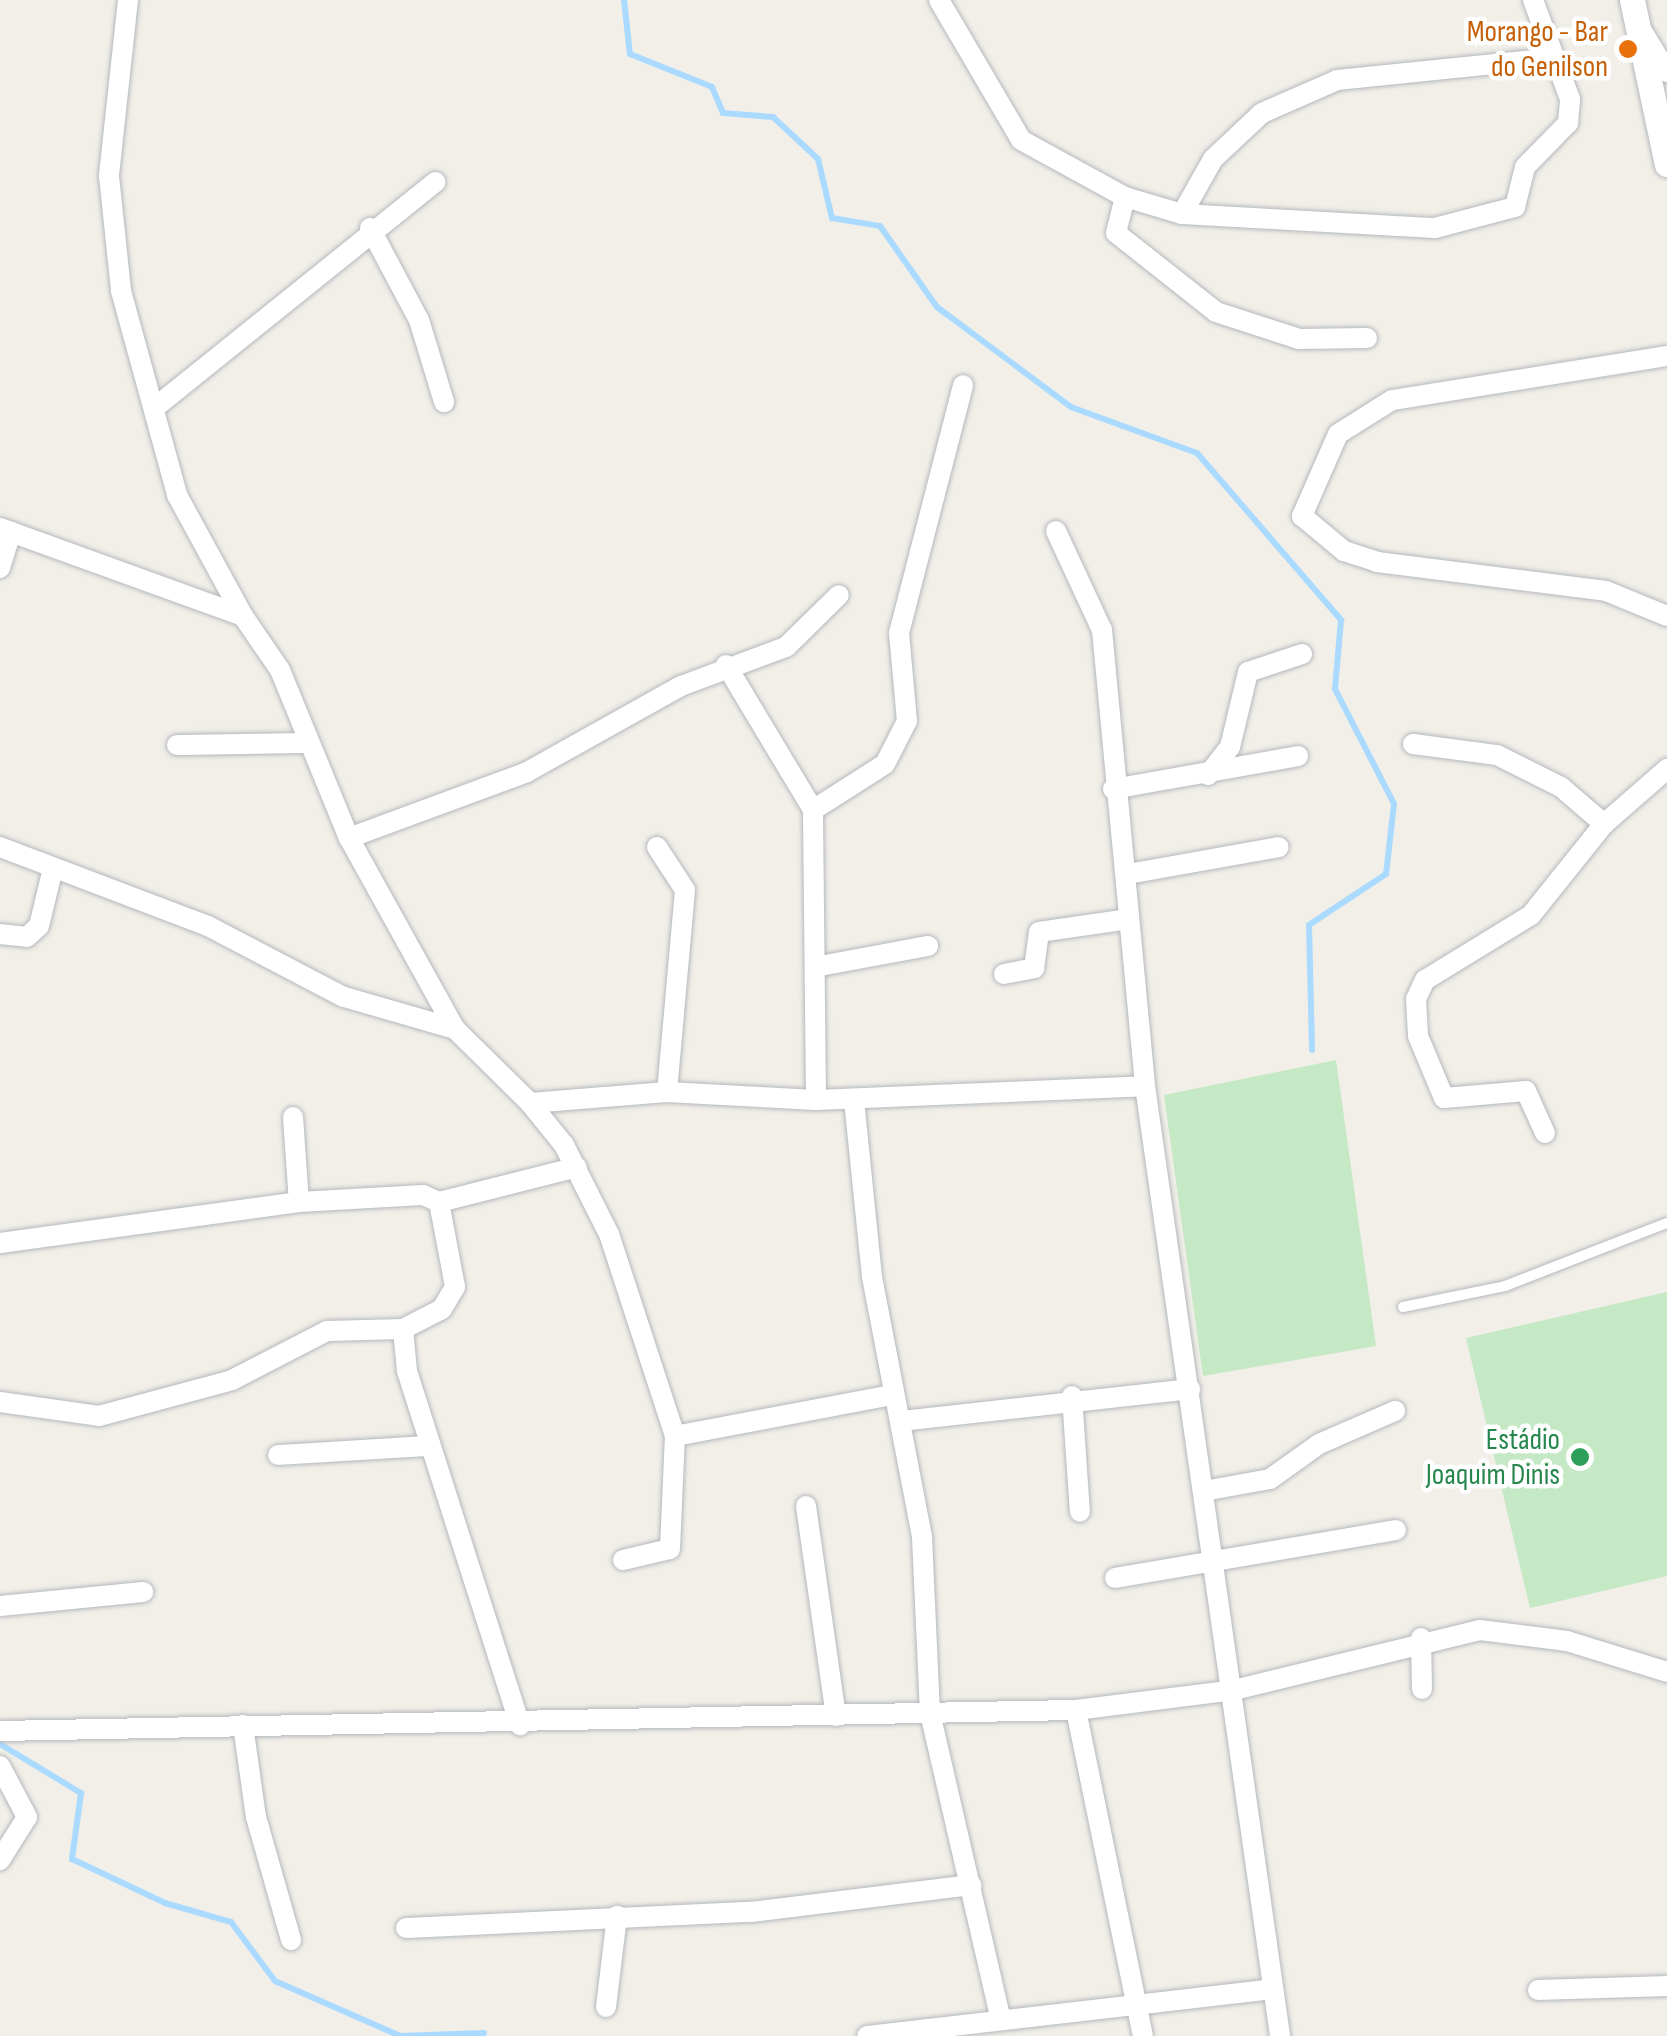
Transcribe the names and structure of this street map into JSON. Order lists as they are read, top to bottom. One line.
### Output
{"places":["Morango - Bar do Genilson","Estádio Joaquim Dinis"]}
